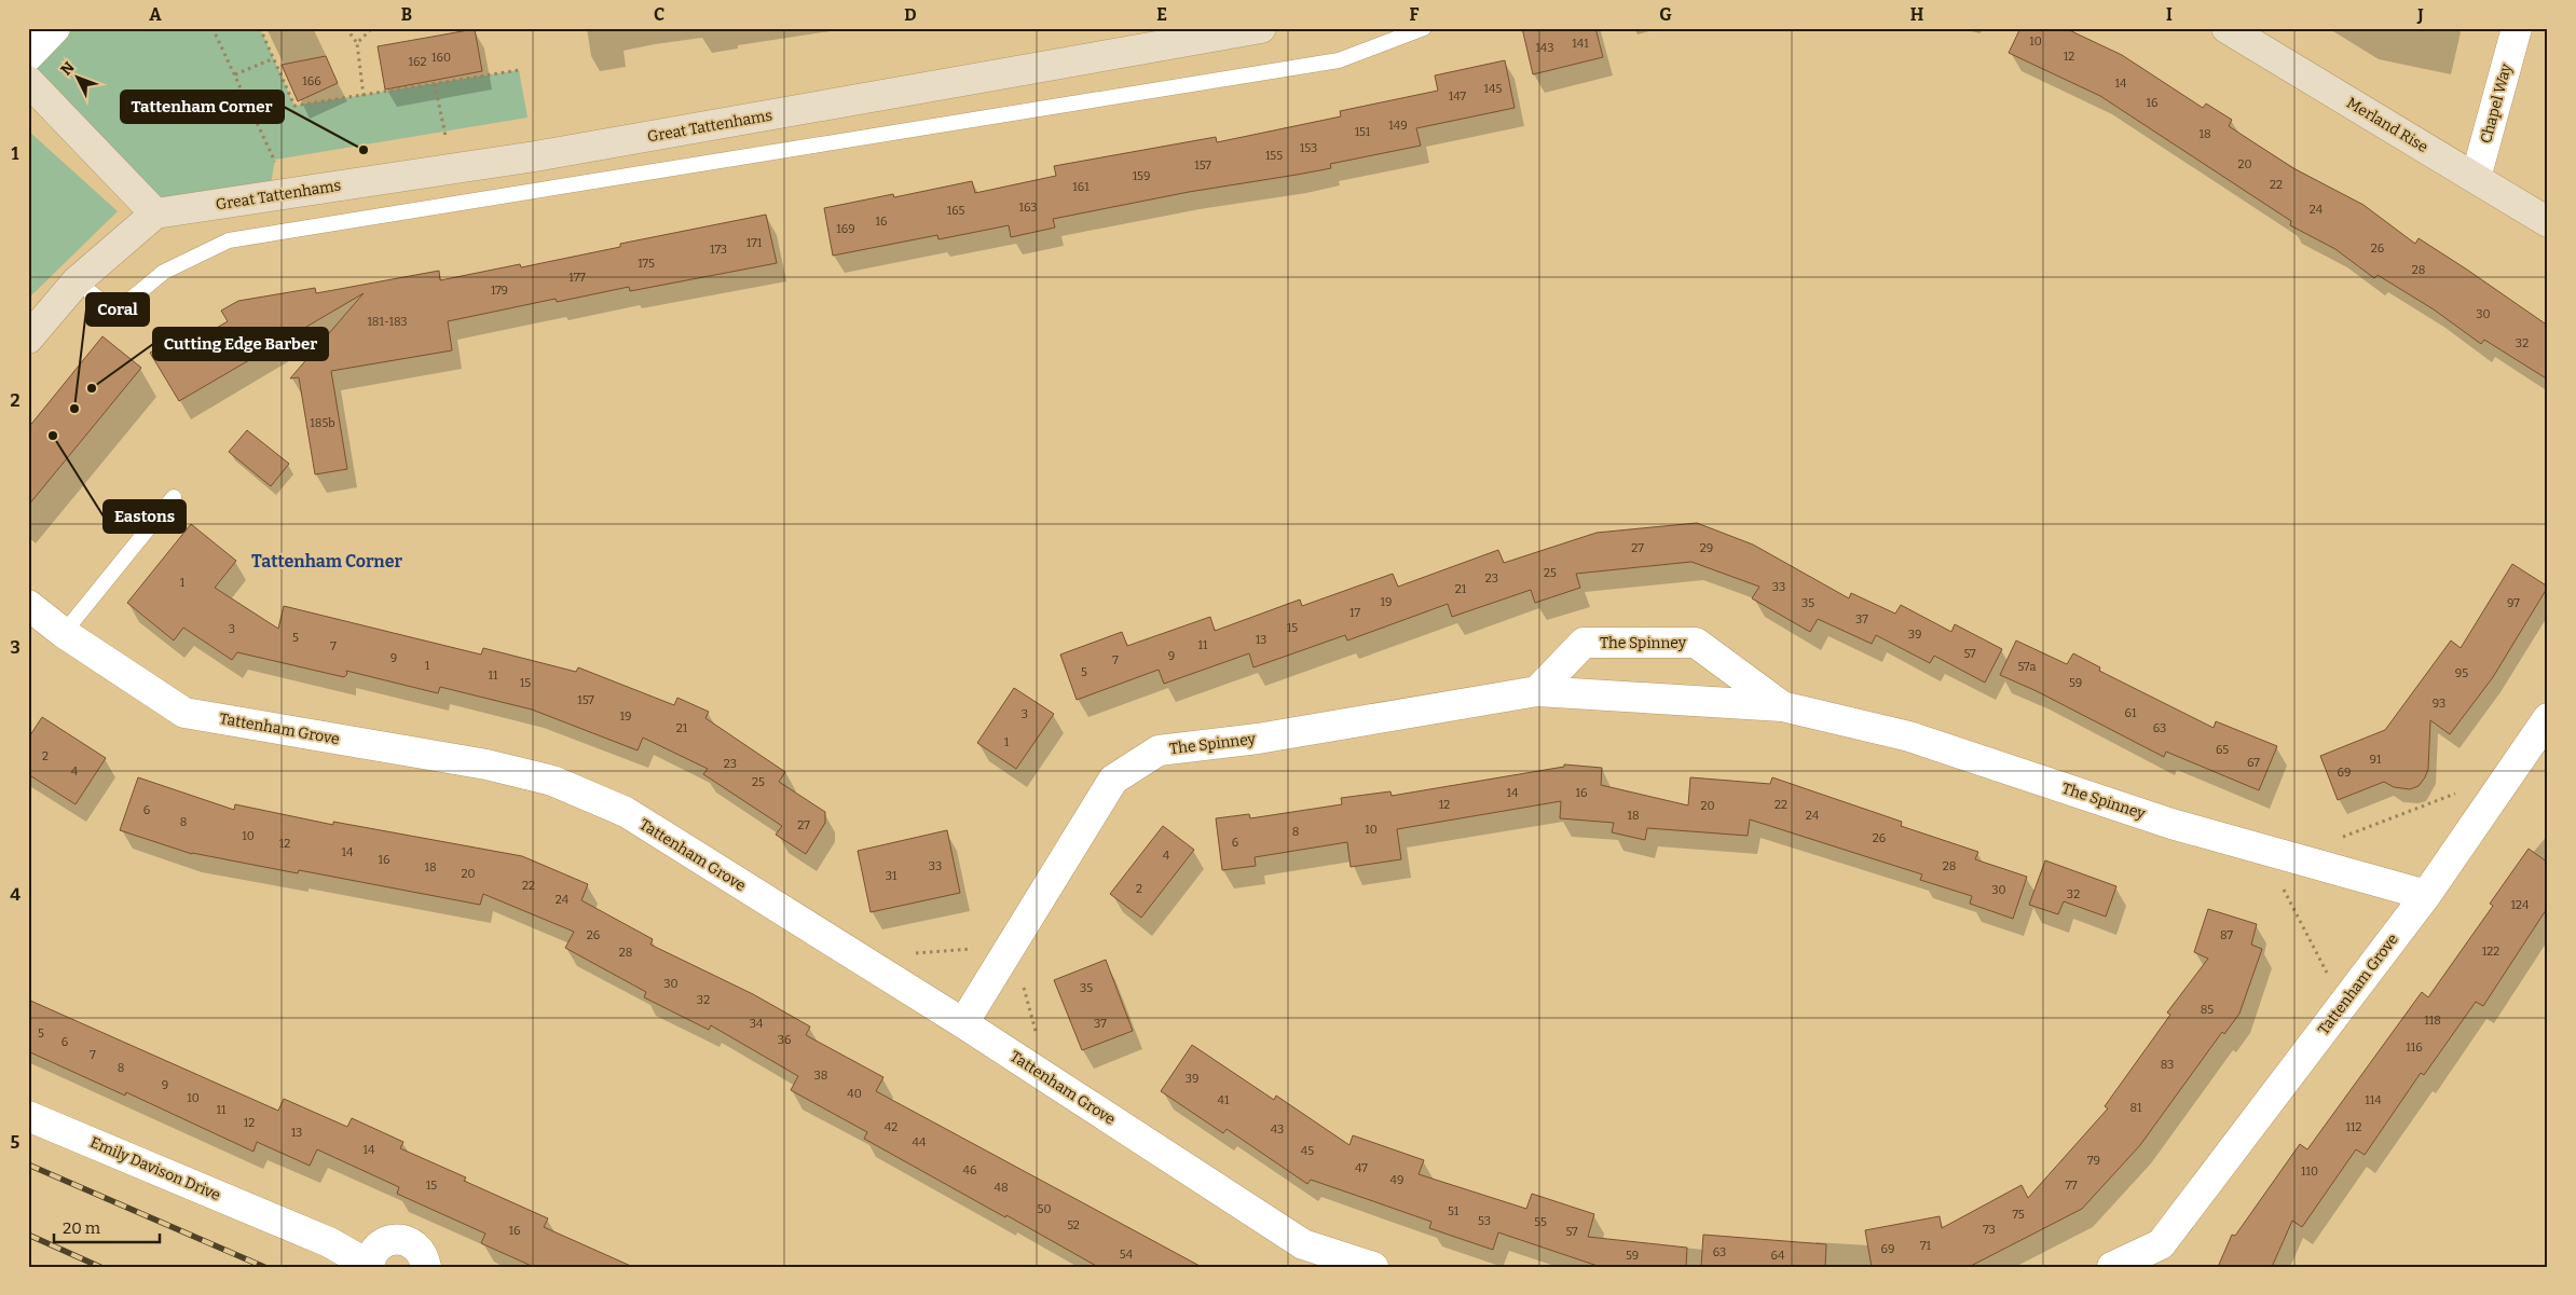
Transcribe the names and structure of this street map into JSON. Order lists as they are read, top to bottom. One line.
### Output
{"streets":{"main road":["Merland Rise","Great Tattenhams"],"street":["Chapel Way","The Spinney","Tattenham Grove","Emily Davison Drive"]},"crossings":[["Chapel Way","Merland Rise"],["The Spinney","Tattenham Grove"]],"districts":["Tattenham Corner"],"places":["Tattenham Corner","Cutting Edge Barber","Coral","Eastons"],"house_numbers":["10","141","143","12","160","162","166","14","145","147","16","149","151","18","153","155","20","157","159","22","161","163","24","165","16","169","171","26","173","175","28","177","179","30","181-183","32","185b","27","29","25","23","1","33","21","19","35","97","17","37","15","3","39","5","13","11","7","57","9","9","7","1","57a","5","95","11","15","59","157","93","61","3","19","21","63","1","65","2","91","67","23","4","69","25","14","16","12","22","20","6","18","24","8","27","10","8","10","26","6","12","14","4","16","33","28","18","20","31","22","2","30","32","24","124","26","87","122","28","30","35","32","85","118","34","37","5","36","6","116","7","83","8","38","39","9","40","10","41","114","81","11","12","42","112","43","13","44","14","45","79","47","46","110","49","15","77","48","50","51","75","53","55","52","73","16","57","71","69","63","54","59","64"],"scale_bar":"20 m","north":"top left","grid":{"columns":["A","B","C","D","E","F","G","H","I","J"],"rows":["1","2","3","4","5"]}}
